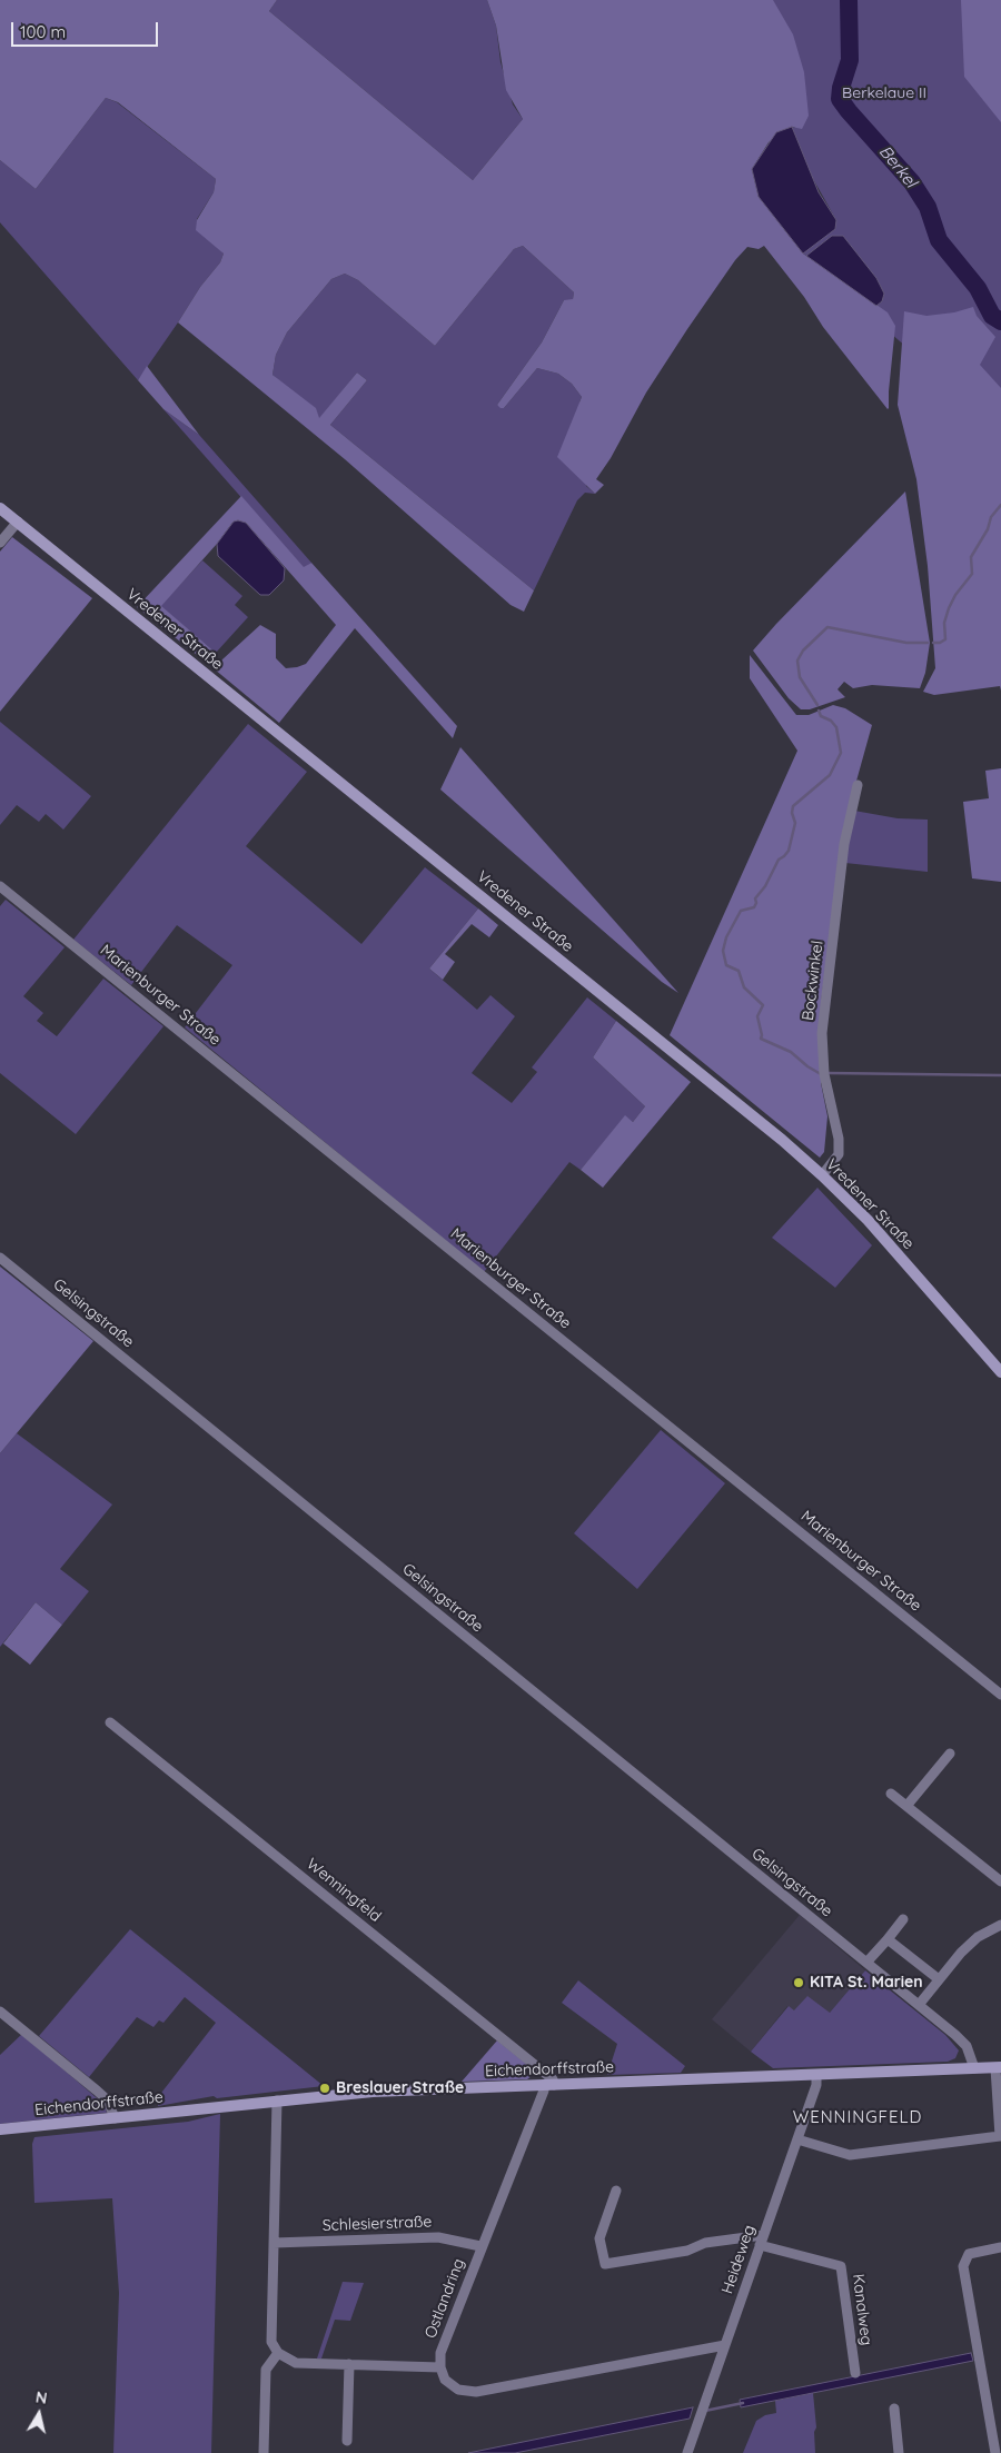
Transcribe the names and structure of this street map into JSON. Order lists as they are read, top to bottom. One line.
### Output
{"streets":{"street":["Vredener Straße","Bockwinkel","Marienburger Straße","Gelsingstraße","Wenningfeld","Eichendorffstraße","Schlesierstraße","Heideweg","Ostlandring","Kanalweg"]},"crossings":[["Vredener Straße","Bockwinkel"],["Gelsingstraße","Eichendorffstraße"],["Wenningfeld","Eichendorffstraße"],["Wenningfeld","Ostlandring"],["Eichendorffstraße","Heideweg"],["Eichendorffstraße","Ostlandring"],["Schlesierstraße","Ostlandring"],["Heideweg","Kanalweg"]],"districts":["WENNINGFELD"],"water":["Berkel"],"parks":["Berkelaue II"],"places":["KITA St. Marien","Breslauer Straße"],"scale_bar":"100 m","north":"top"}
